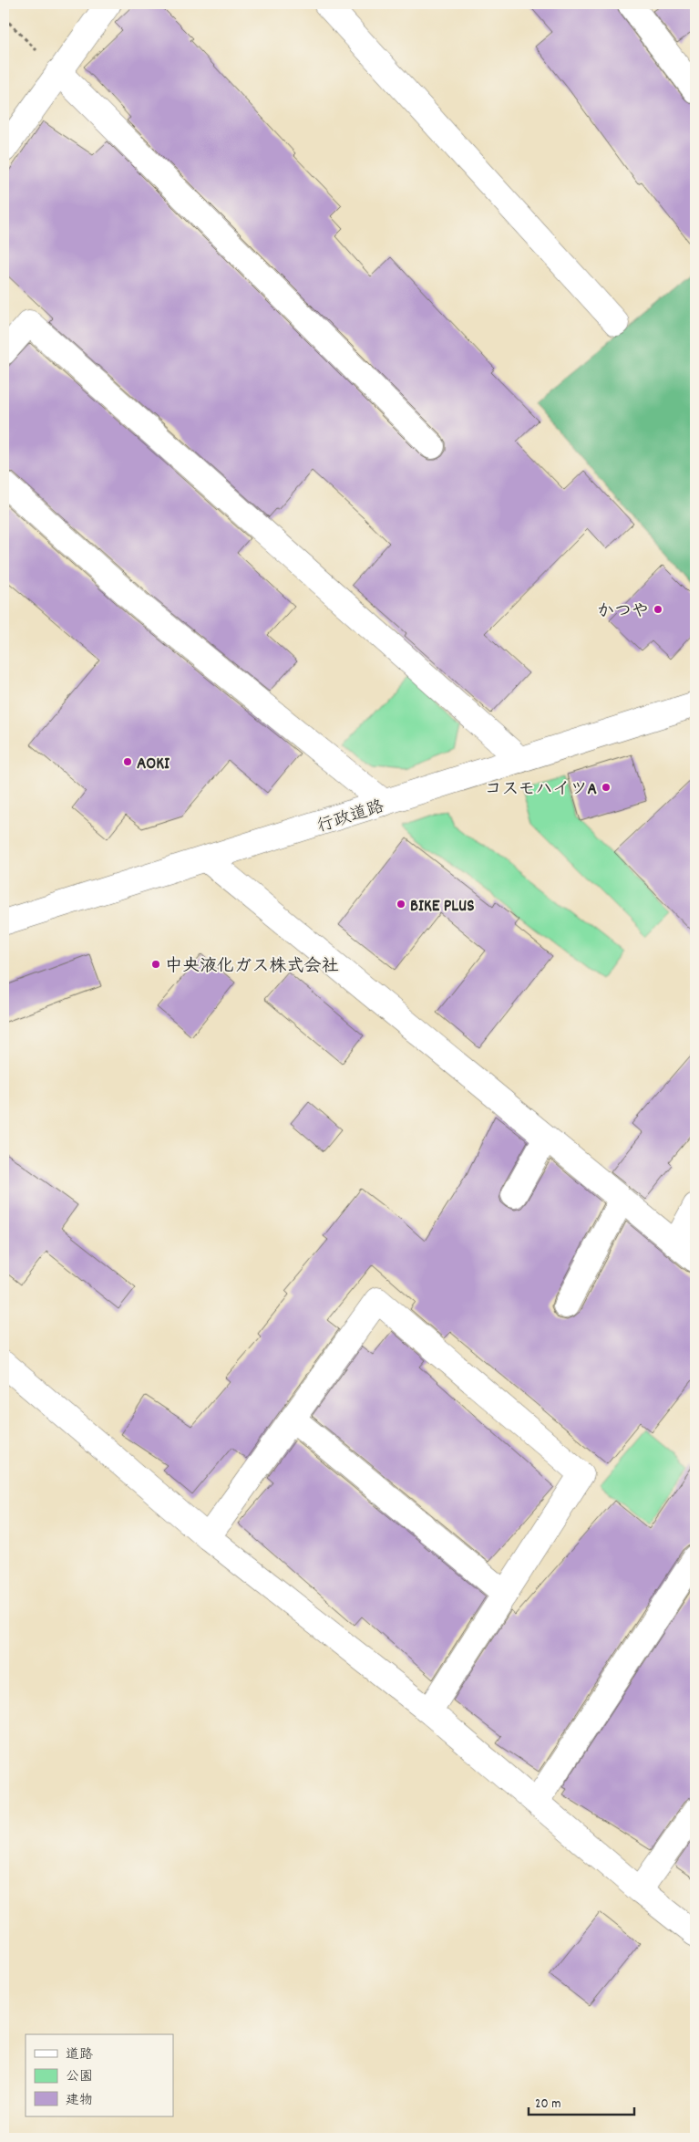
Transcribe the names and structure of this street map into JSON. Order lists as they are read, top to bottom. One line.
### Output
{"streets":{"main road":["行政道路"]},"places":["かつや","AOKI","コスモハイツA","BIKE PLUS","中央液化ガス株式会社"],"legend":["道路","公園","建物"],"scale_bar":"20 m"}
